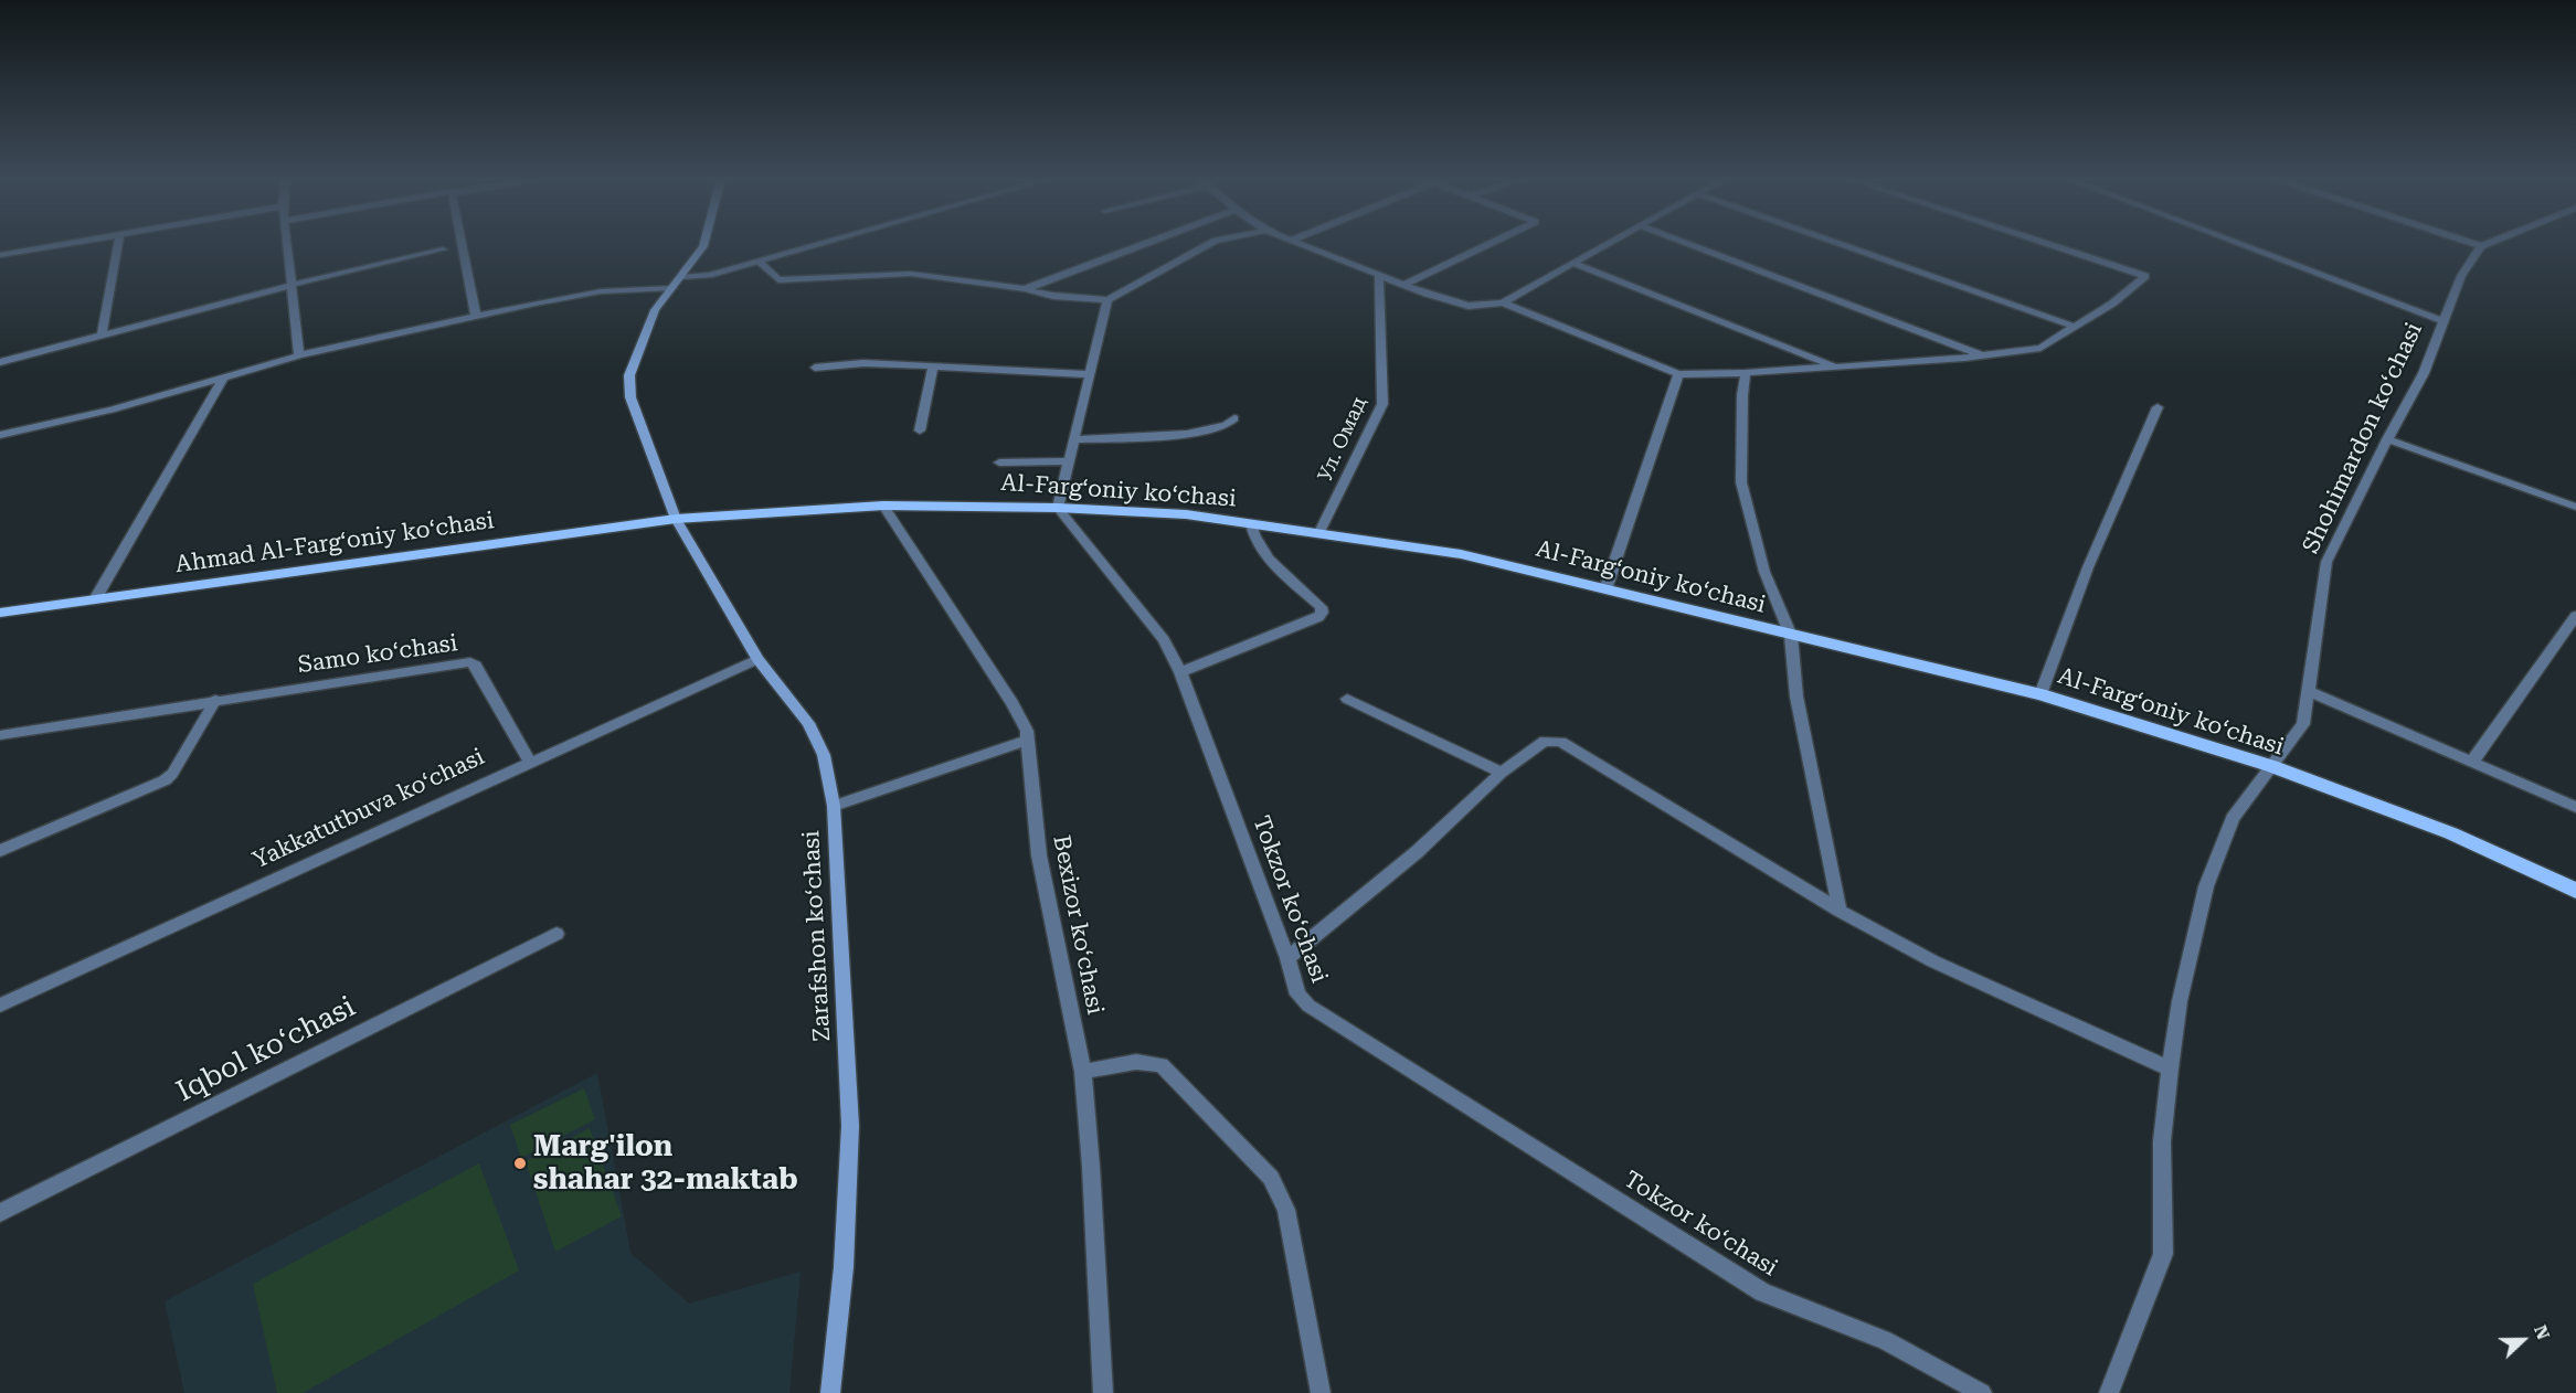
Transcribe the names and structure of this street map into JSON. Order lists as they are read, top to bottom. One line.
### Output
{"streets":{"main road":["Al-Fargʻoniy koʻchasi","Ahmad Al-Fargʻoniy koʻchasi","Zarafshon koʻchasi"],"street":["Shohimardon koʻchasi","Ул. Омад","Samo koʻchasi","Yakkatutbuva koʻchasi","Tokzor koʻchasi","Bexizor koʻchasi","Iqbol koʻchasi"]},"crossings":[["Shohimardon koʻchasi","Al-Fargʻoniy koʻchasi"],["Ул. Омад","Al-Fargʻoniy koʻchasi"],["Al-Fargʻoniy koʻchasi","Ahmad Al-Fargʻoniy koʻchasi"],["Al-Fargʻoniy koʻchasi","Tokzor koʻchasi"],["Al-Fargʻoniy koʻchasi","Bexizor koʻchasi"],["Al-Fargʻoniy koʻchasi","Zarafshon koʻchasi"],["Ahmad Al-Fargʻoniy koʻchasi","Zarafshon koʻchasi"],["Samo koʻchasi","Yakkatutbuva koʻchasi"],["Yakkatutbuva koʻchasi","Zarafshon koʻchasi"]],"places":["Marg'ilon shahar 32-maktab"],"north":"right"}
